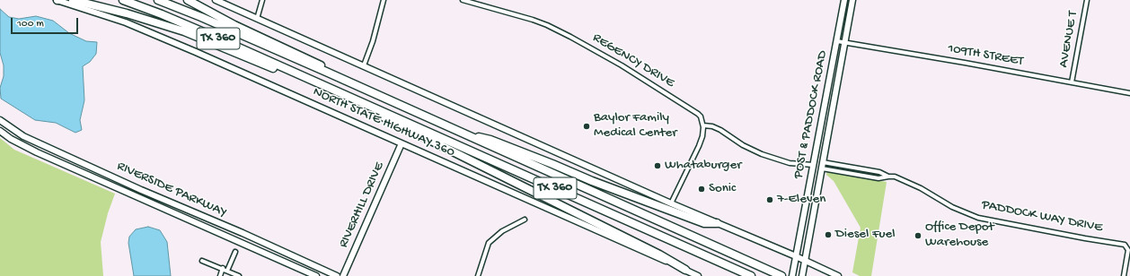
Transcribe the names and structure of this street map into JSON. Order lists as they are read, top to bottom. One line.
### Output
{"streets":{"highway":["TX 360"],"street":["AVENUE T","109TH STREET","REGENCY DRIVE","POST & PADDOCK ROAD","NORTH STATE HIGHWAY 360","RIVERSIDE PARKWAY","RIVERHILL DRIVE","PADDOCK WAY DRIVE"]},"crossings":[["AVENUE T","109TH STREET"],["109TH STREET","POST & PADDOCK ROAD"],["REGENCY DRIVE","PADDOCK WAY DRIVE"],["POST & PADDOCK ROAD","PADDOCK WAY DRIVE"],["NORTH STATE HIGHWAY 360","RIVERHILL DRIVE"]],"places":["Baylor Family Medical Center","Whataburger","Sonic","7-Eleven","Diesel Fuel","Office Depot Warehouse"],"scale_bar":"100 m"}
